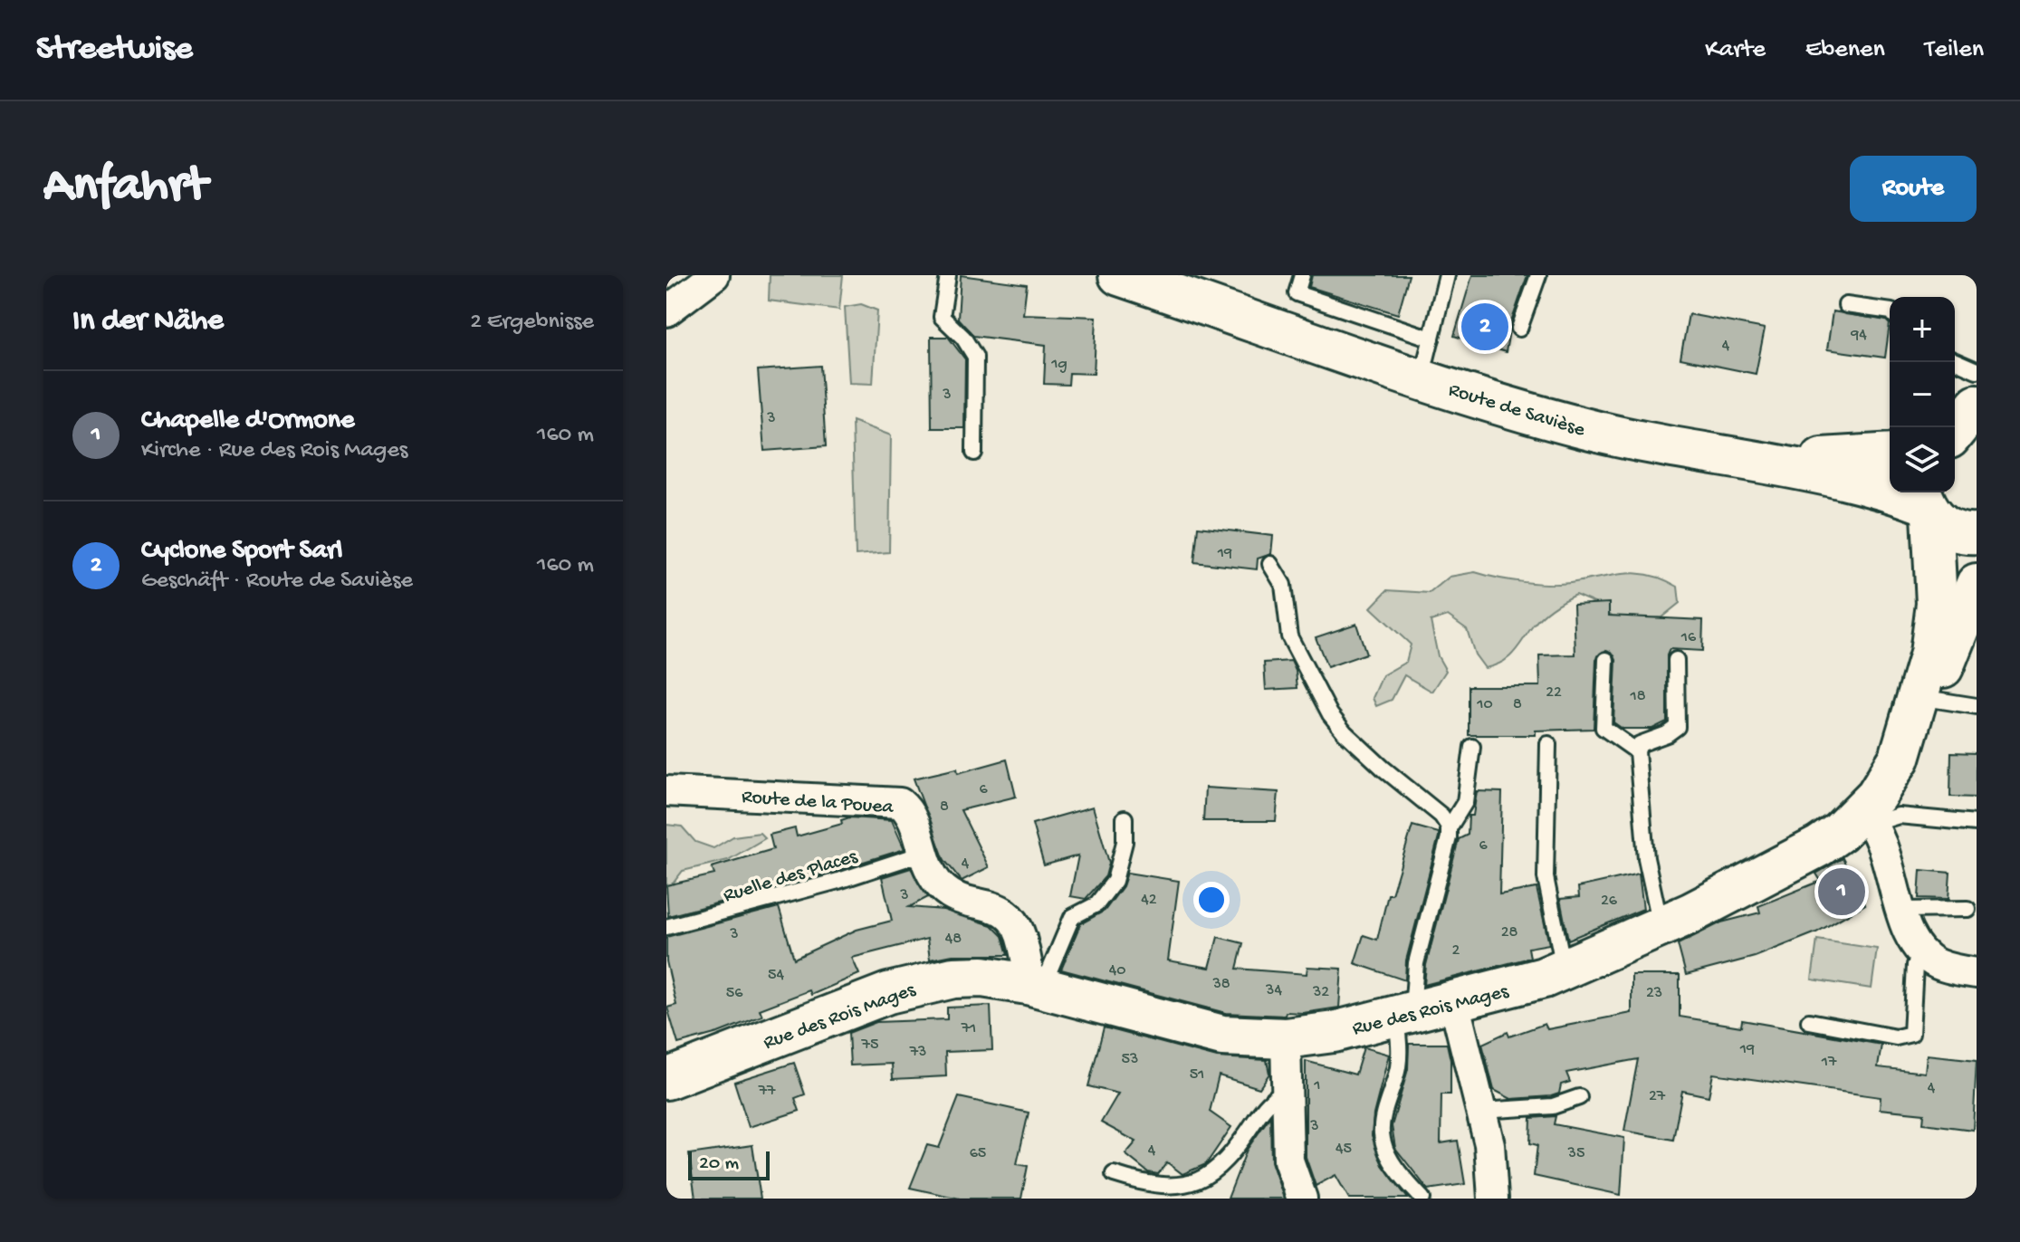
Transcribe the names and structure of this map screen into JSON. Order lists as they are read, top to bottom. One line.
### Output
{"streets":{"street":["Route de Savièse","Route de la Pouea","Rue des Rois Mages"],"lane":["Ruelle des Places"]},"crossings":[["Route de la Pouea","Ruelle des Places"],["Route de la Pouea","Rue des Rois Mages"]],"house_numbers":["94","4","1g","3","3","19","16","22","18","10","8","6","8","6","4","3","42","26","28","3","48","2","40","54","38","34","32","56","23","71","75","19","73","53","17","51","1","4","77","27","3","45","4","65","35"],"scale_bar":"20 m","page":{"header":"Streetwise","nav":["Karte","Ebenen","Teilen"],"buttons":"Route","title":"Anfahrt","heading":["In der Nähe","2 Ergebnisse"],"map_buttons":["+","−"],"pins":["2","1"],"list":[{"mark":"1","name":"Chapelle d'Ormone","note":"Kirche · Rue des Rois Mages","value":"160 m"},{"mark":"2","name":"Cyclone Sport Sarl","note":"Geschäft · Route de Savièse","value":"160 m"}],"scale":"20 m"}}
